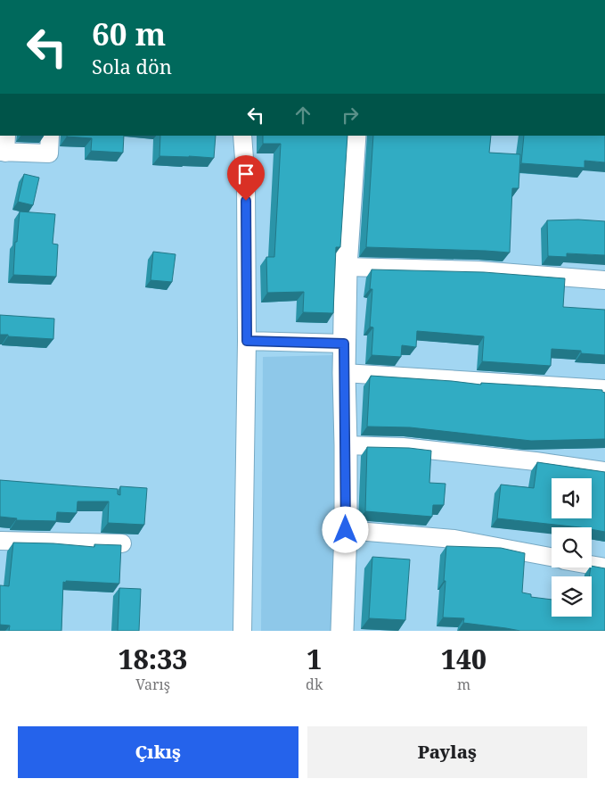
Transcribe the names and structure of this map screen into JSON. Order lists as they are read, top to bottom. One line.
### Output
{"page":{"turn":["60 m","Sola dön"],"eta":["18:33","Varış","1","dk","140","m"],"buttons":["Çıkış","Paylaş"]}}
